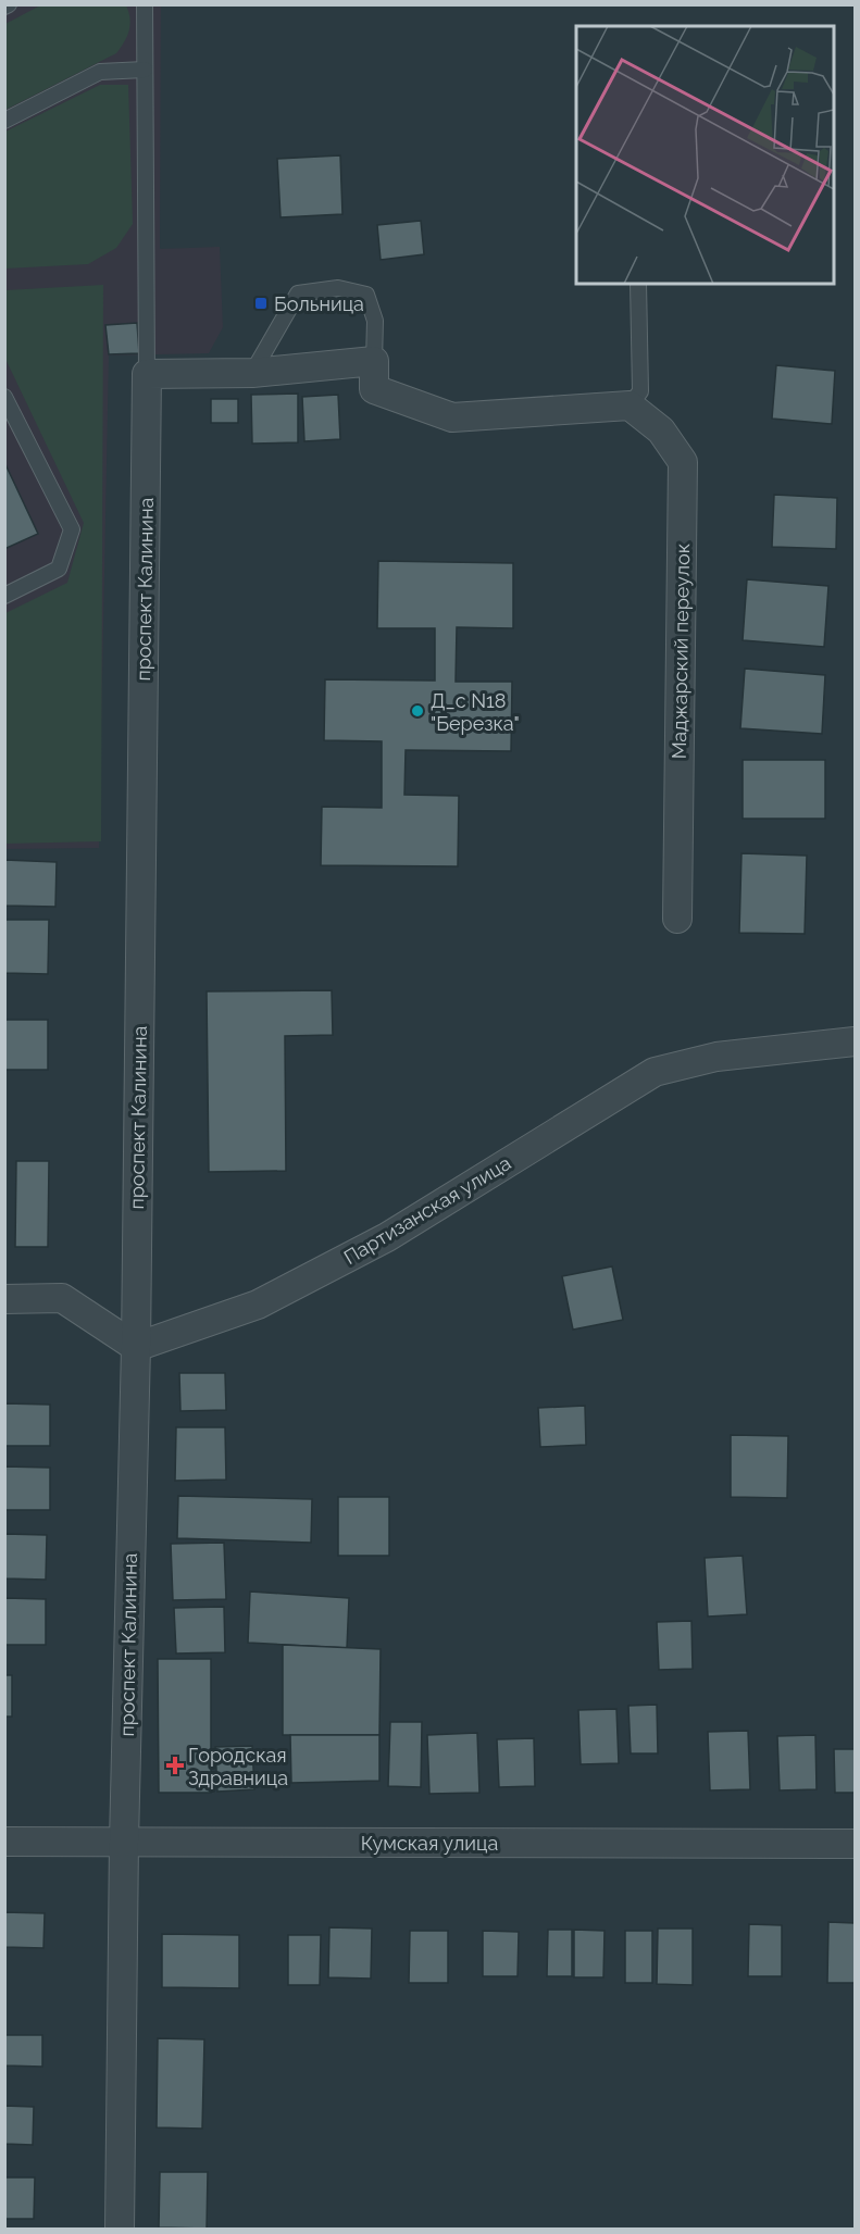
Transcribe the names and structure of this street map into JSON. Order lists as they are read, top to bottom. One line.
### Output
{"streets":{"street":["проспект Калинина","Маджарский переулок","Партизанская улица","Кумская улица"]},"crossings":[["проспект Калинина","Партизанская улица"],["проспект Калинина","Кумская улица"]],"places":{"transit":["Больница"],"other":["Д_с N18 \"Березка\""],"health":["Городская Здравница"]}}
